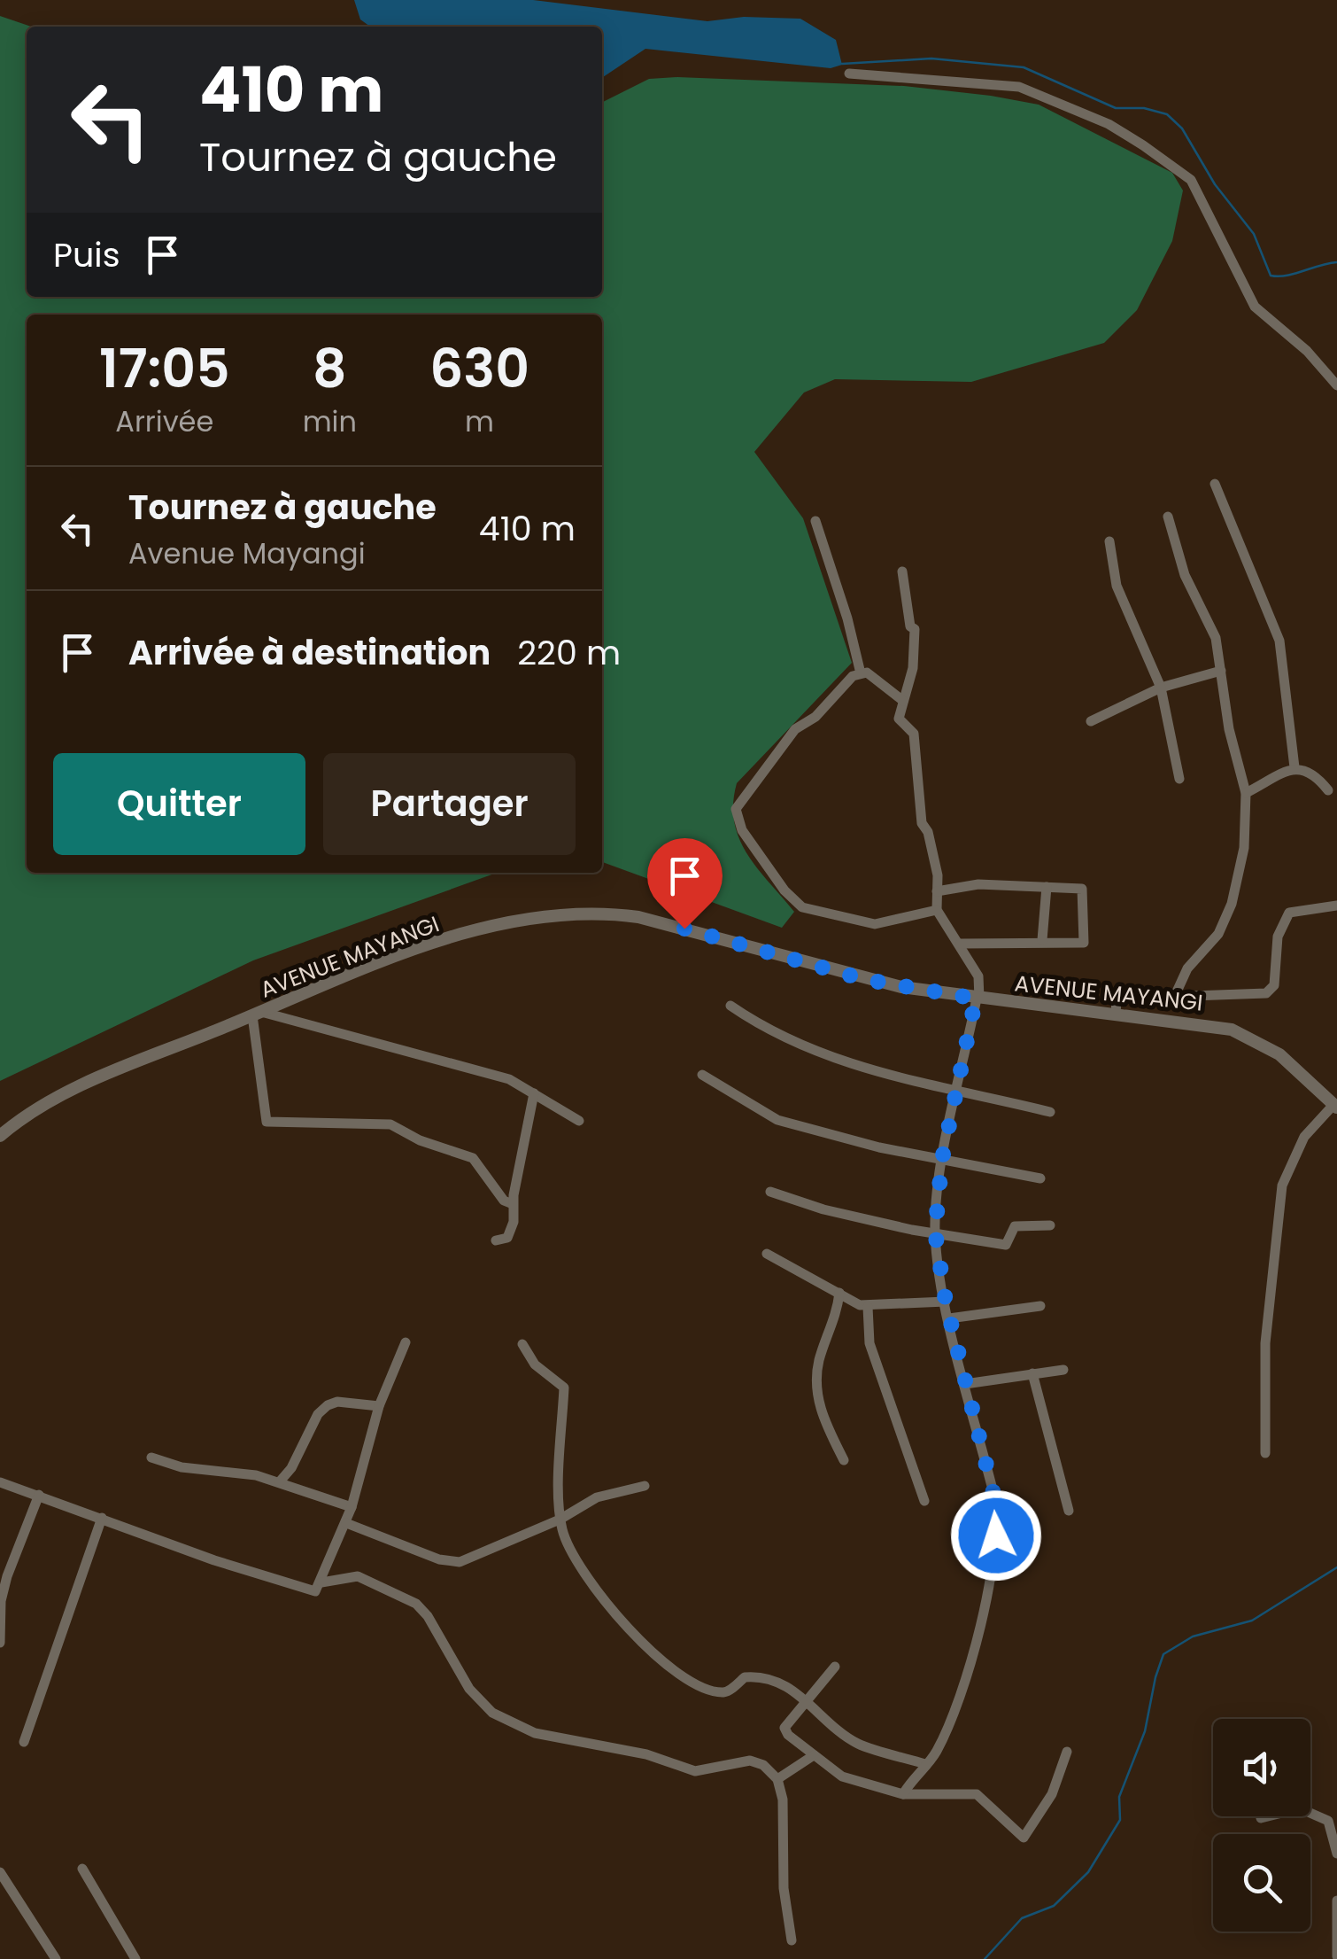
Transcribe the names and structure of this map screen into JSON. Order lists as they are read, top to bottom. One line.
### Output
{"streets":{"street":["AVENUE MAYANGI"]},"page":{"turn":["410 m","Tournez à gauche"],"then":"Puis","eta":["17:05","Arrivée","8","min","630","m"],"list":[{"name":"Tournez à gauche","note":"Avenue Mayangi","value":"410 m"},{"name":"Arrivée à destination","value":"220 m"}],"buttons":["Quitter","Partager"]}}
